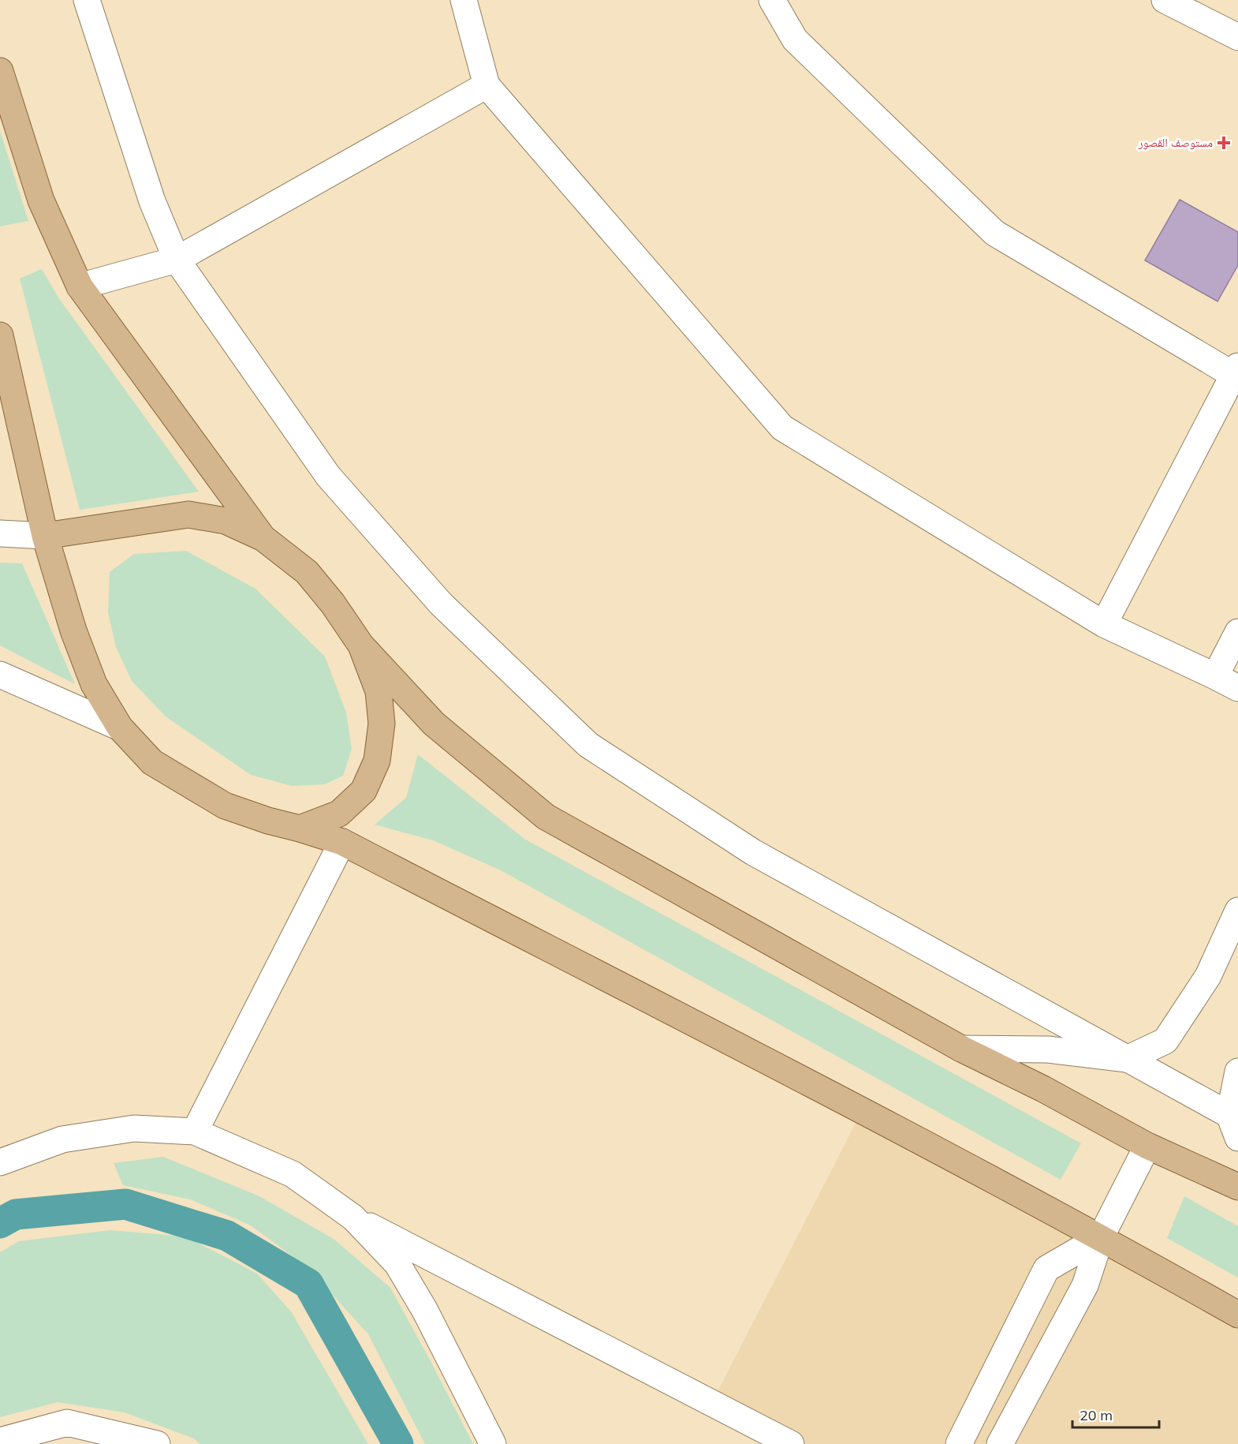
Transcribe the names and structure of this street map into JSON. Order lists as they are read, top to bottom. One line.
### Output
{"places":{"health":["مستوصف القصور"]},"scale_bar":"20 m"}
